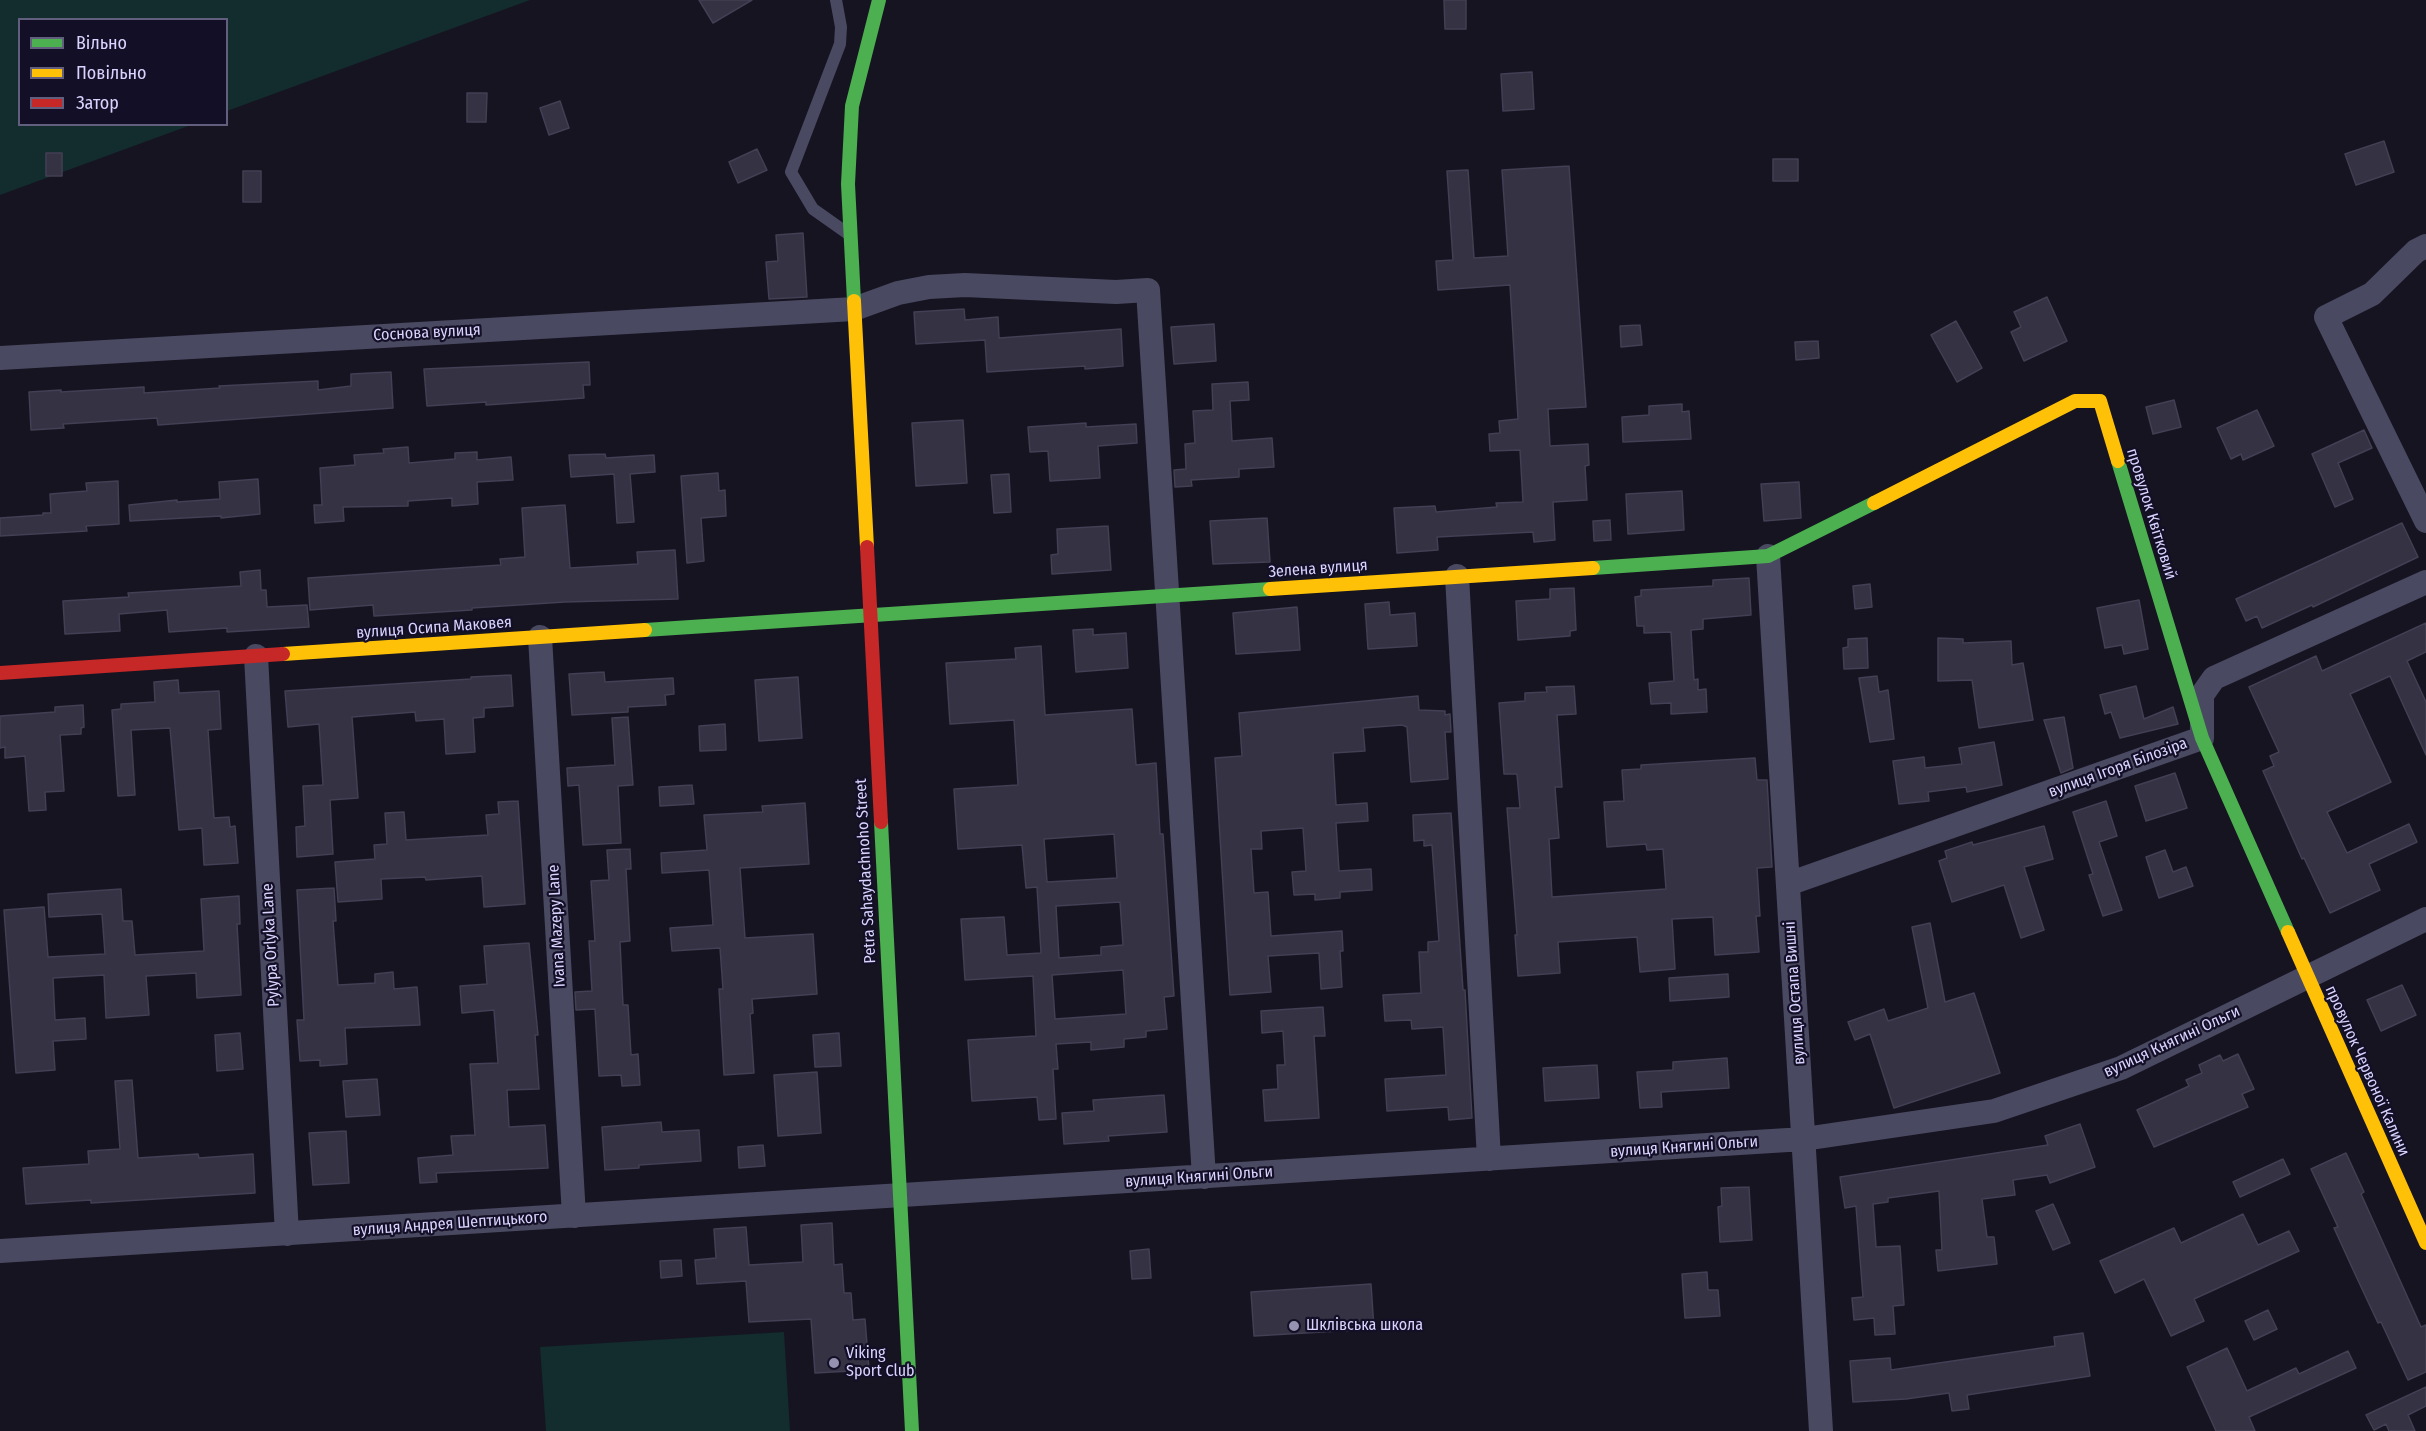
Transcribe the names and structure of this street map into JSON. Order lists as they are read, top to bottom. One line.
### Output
{"streets":{"street":["Соснова вулиця","провулок Квітковий","Зелена вулиця","вулиця Осипа Маковея","вулиця Ігоря Білозіра","Petra Sahaydachnoho Street","Ivana Mazepy Lane","Pylypa Orlyka Lane","вулиця Остапа Вишні","вулиця Княгині Ольги","провулок Червоної Калини","вулиця Андрея Шептицького"]},"crossings":[["Соснова вулиця","Зелена вулиця"],["Соснова вулиця","Petra Sahaydachnoho Street"],["провулок Квітковий","Зелена вулиця"],["провулок Квітковий","вулиця Ігоря Білозіра"],["провулок Квітковий","вулиця Остапа Вишні"],["провулок Квітковий","вулиця Княгині Ольги"],["провулок Квітковий","провулок Червоної Калини"],["Зелена вулиця","вулиця Осипа Маковея"],["Зелена вулиця","Petra Sahaydachnoho Street"],["Зелена вулиця","вулиця Остапа Вишні"],["вулиця Осипа Маковея","Petra Sahaydachnoho Street"],["вулиця Осипа Маковея","Ivana Mazepy Lane"],["вулиця Осипа Маковея","Pylypa Orlyka Lane"],["вулиця Ігоря Білозіра","вулиця Остапа Вишні"],["Petra Sahaydachnoho Street","вулиця Княгині Ольги"],["Petra Sahaydachnoho Street","вулиця Андрея Шептицького"],["Ivana Mazepy Lane","вулиця Андрея Шептицького"],["Pylypa Orlyka Lane","вулиця Андрея Шептицького"],["вулиця Остапа Вишні","вулиця Княгині Ольги"],["вулиця Княгині Ольги","провулок Червоної Калини"],["вулиця Княгині Ольги","вулиця Андрея Шептицького"]],"places":["Шклівська школа","Viking Sport Club"],"legend":["Вільно","Повільно","Затор"]}
